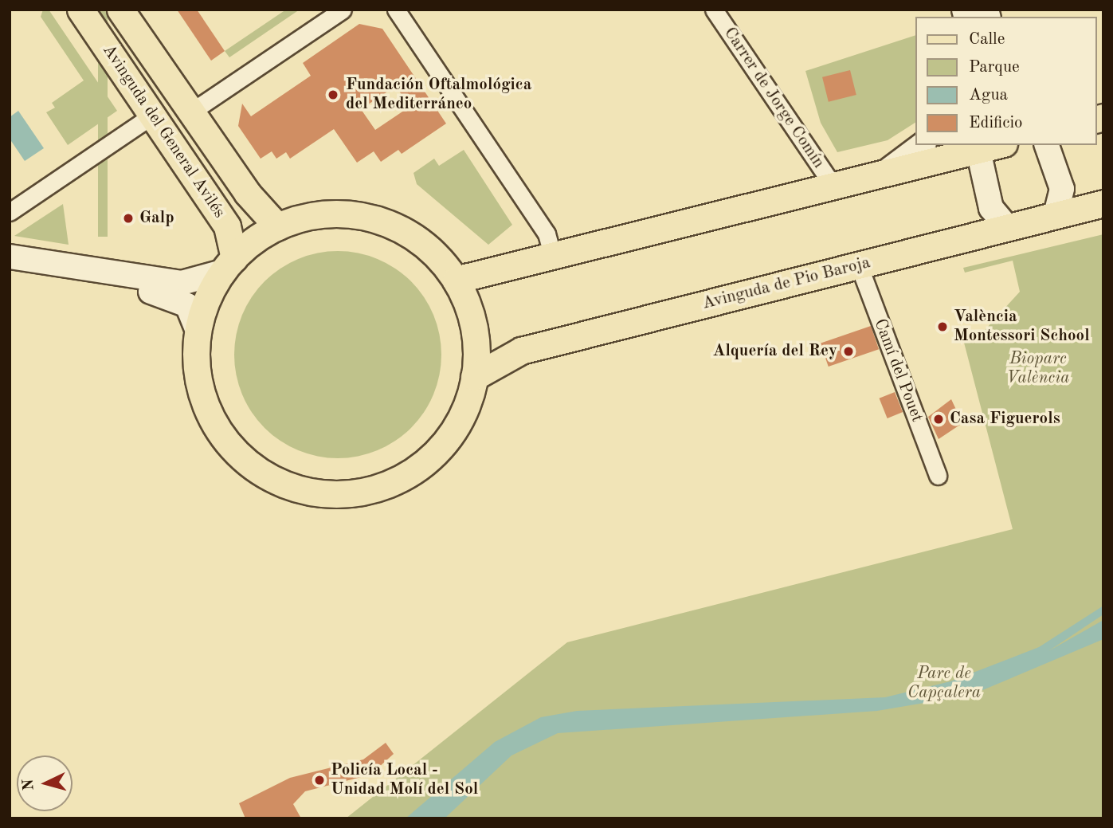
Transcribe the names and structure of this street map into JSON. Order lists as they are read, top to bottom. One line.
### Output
{"streets":{"main road":["Avinguda del General Avilés","Avinguda de Pio Baroja"],"street":["Carrer de Jorge Comín","Camí del Pouet"]},"crossings":[["Avinguda de Pio Baroja","Camí del Pouet"]],"parks":["Bioparc València","Parc de Capçalera"],"places":["Fundación Oftalmológica del Mediterráneo","Galp","València Montessori School","Alquería del Rey","Casa Figuerols","Policía Local - Unidad Molí del Sol"],"legend":["Calle","Parque","Agua","Edificio"],"north":"left"}
